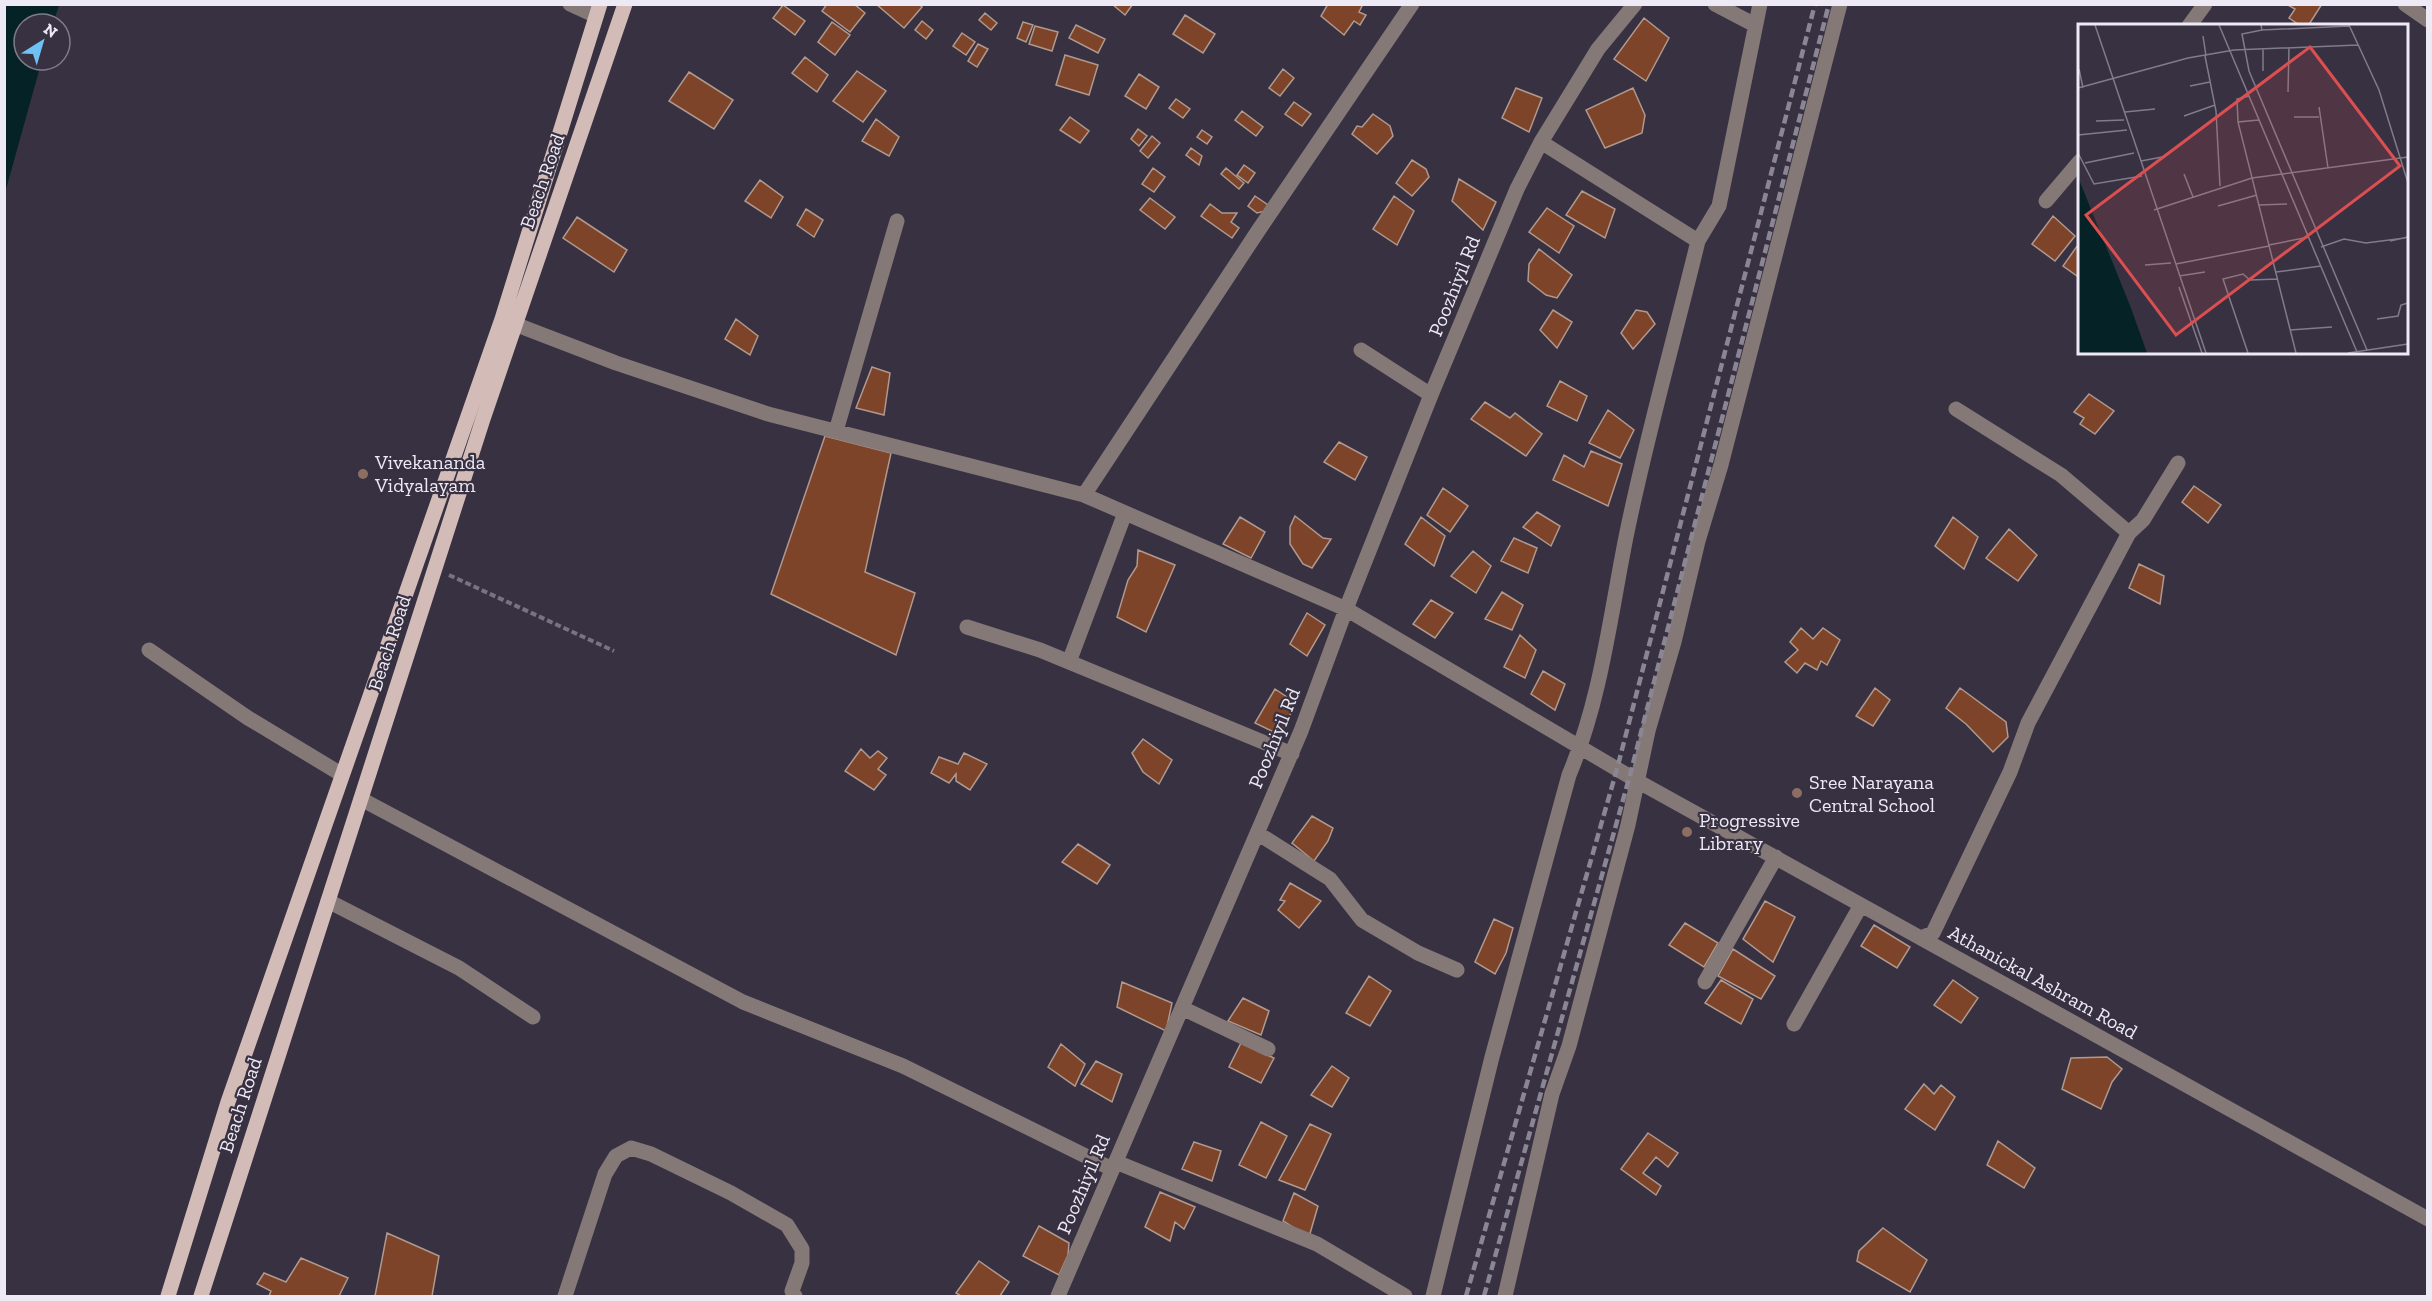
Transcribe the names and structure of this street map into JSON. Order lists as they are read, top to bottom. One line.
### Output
{"streets":{"main road":["Beach Road"],"street":["Poozhiyil Rd","Athanickal Ashram Road"]},"crossings":[["Beach Road","Athanickal Ashram Road"],["Poozhiyil Rd","Athanickal Ashram Road"]],"places":["Vivekananda Vidyalayam","Sree Narayana Central School","Progressive Library"],"north":"top right"}
